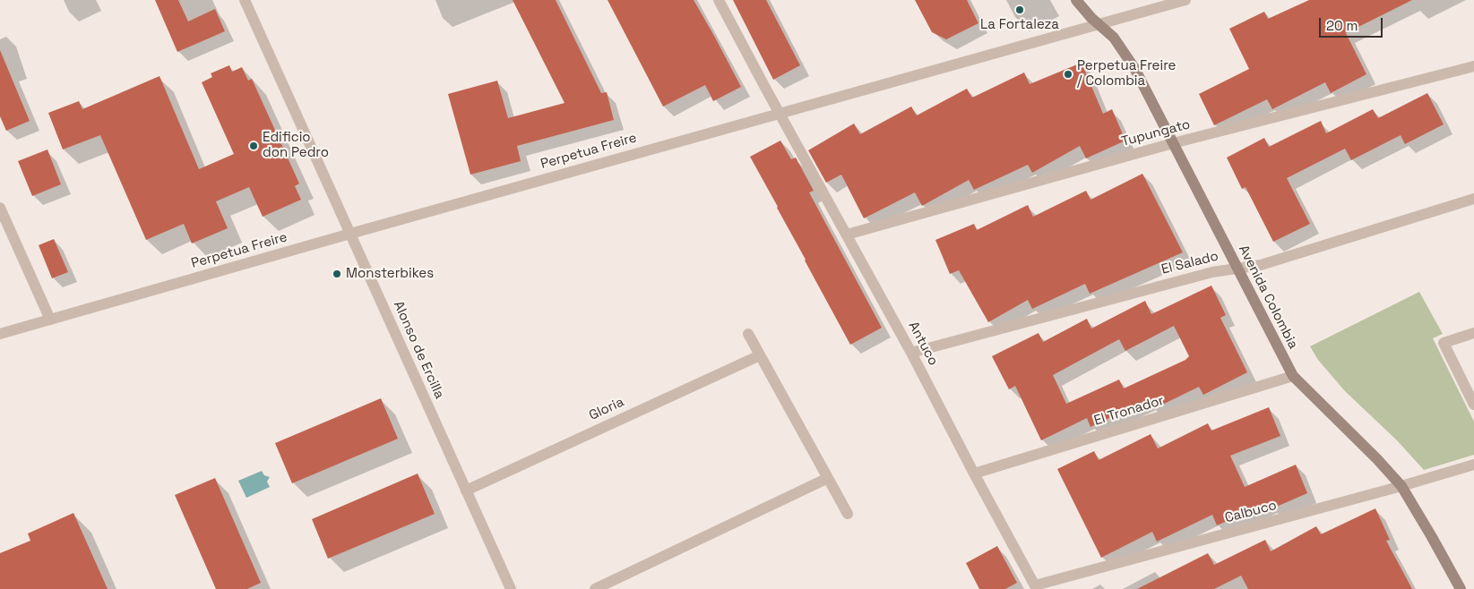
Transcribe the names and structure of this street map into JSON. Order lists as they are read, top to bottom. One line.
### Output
{"streets":{"main road":["Avenida Colombia"],"street":["Tupungato","Perpetua Freire","El Salado","Antuco","Alonso de Ercilla","Gloria","El Tronador","Calbuco"]},"crossings":[["Tupungato","Avenida Colombia"],["Tupungato","Antuco"],["Perpetua Freire","Avenida Colombia"],["Perpetua Freire","Antuco"],["Perpetua Freire","Alonso de Ercilla"],["El Salado","Avenida Colombia"],["El Salado","Antuco"],["Avenida Colombia","El Tronador"],["Avenida Colombia","Calbuco"],["Antuco","El Tronador"],["Antuco","Calbuco"],["Alonso de Ercilla","Gloria"]],"places":["La Fortaleza","Perpetua Freire / Colombia","Edificio don Pedro","Monsterbikes"],"scale_bar":"20 m"}
